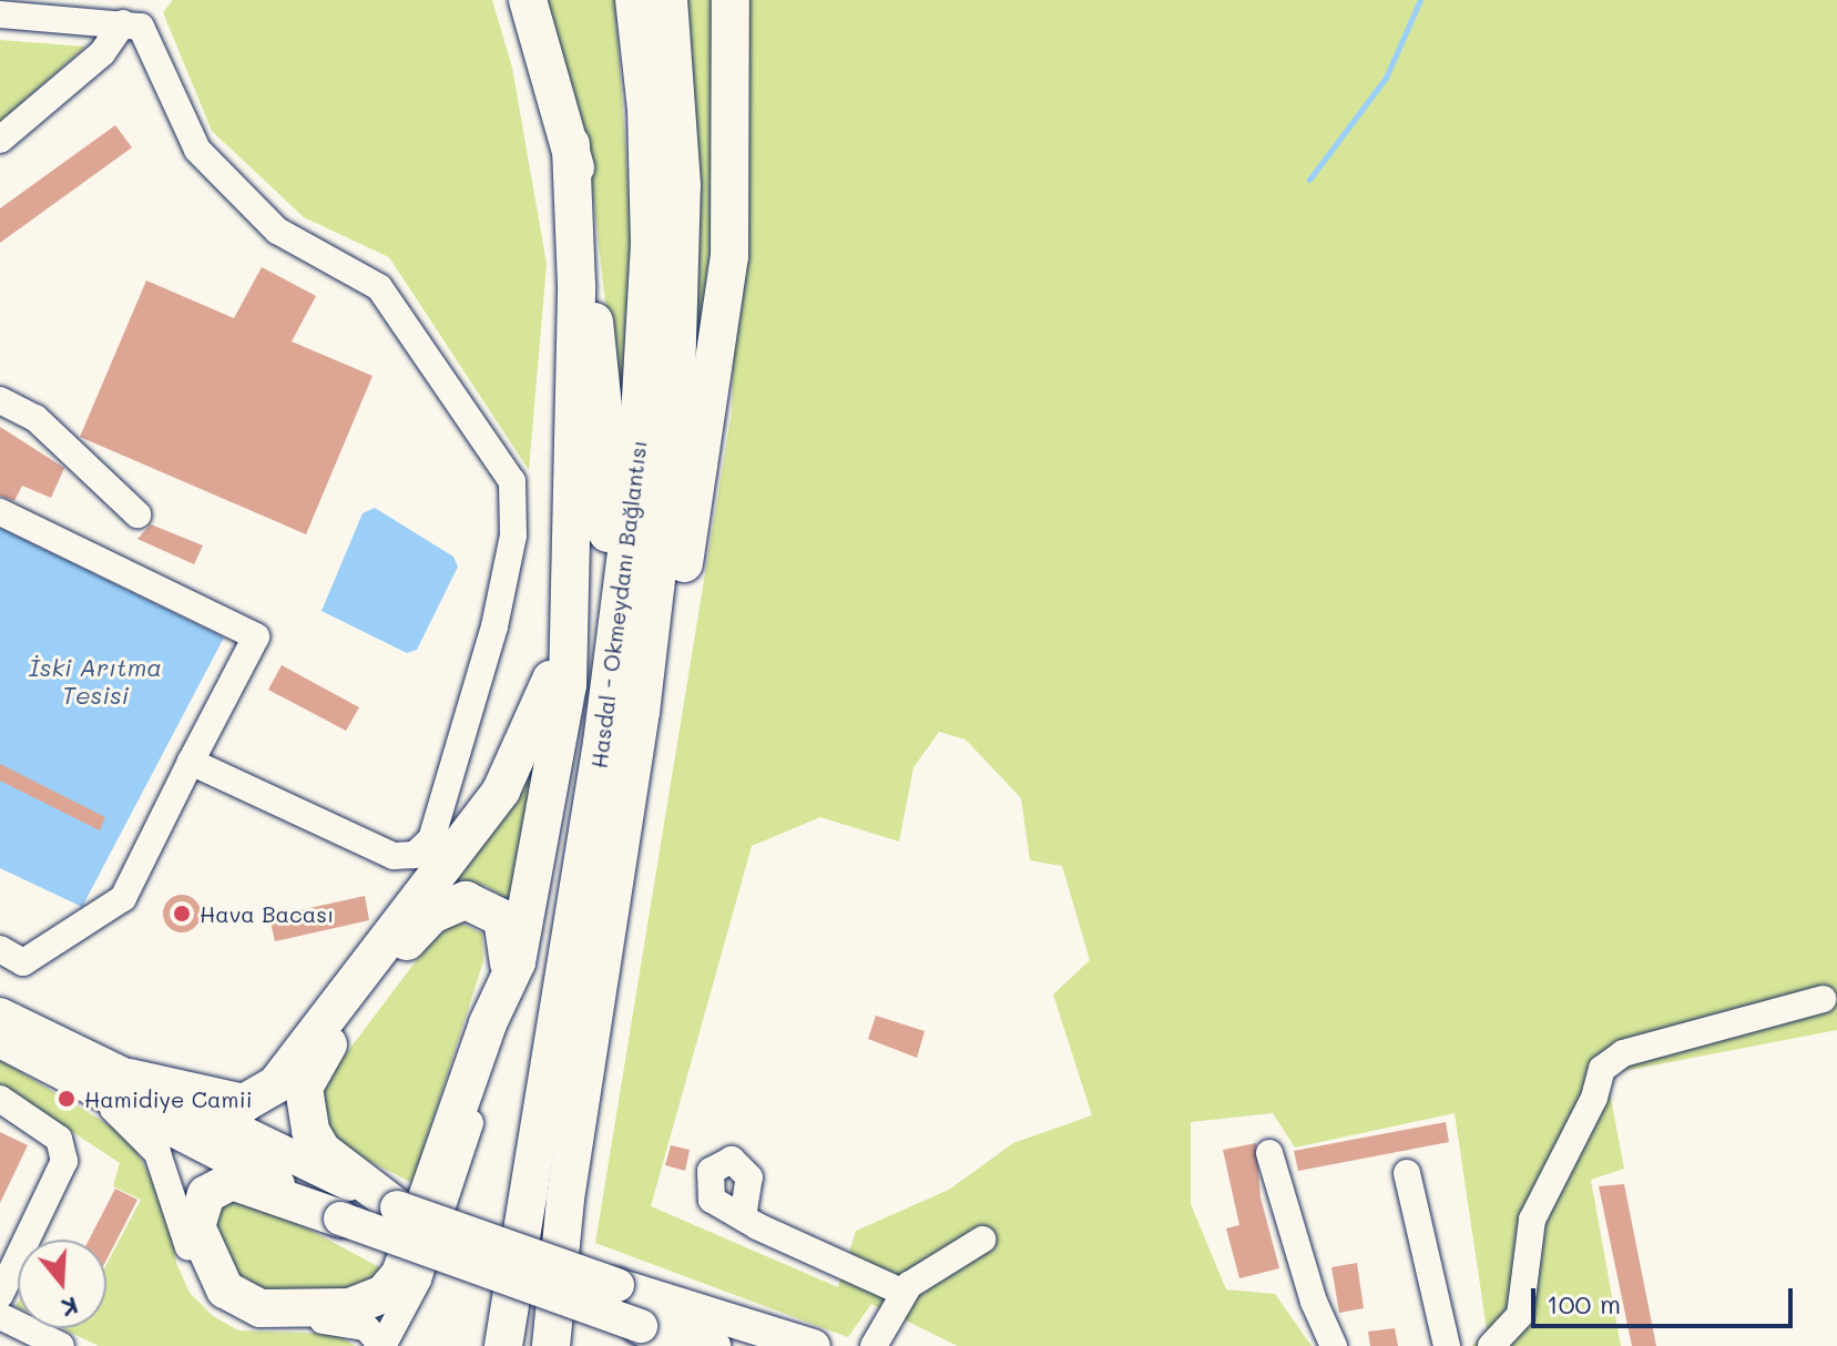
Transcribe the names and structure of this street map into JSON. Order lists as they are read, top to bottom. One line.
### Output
{"streets":{"highway":["Hasdal - Okmeydanı Bağlantısı"]},"water":["İski Arıtma Tesisi"],"places":["Hava Bacası","Hamidiye Camii"],"scale_bar":"100 m","north":"bottom"}
